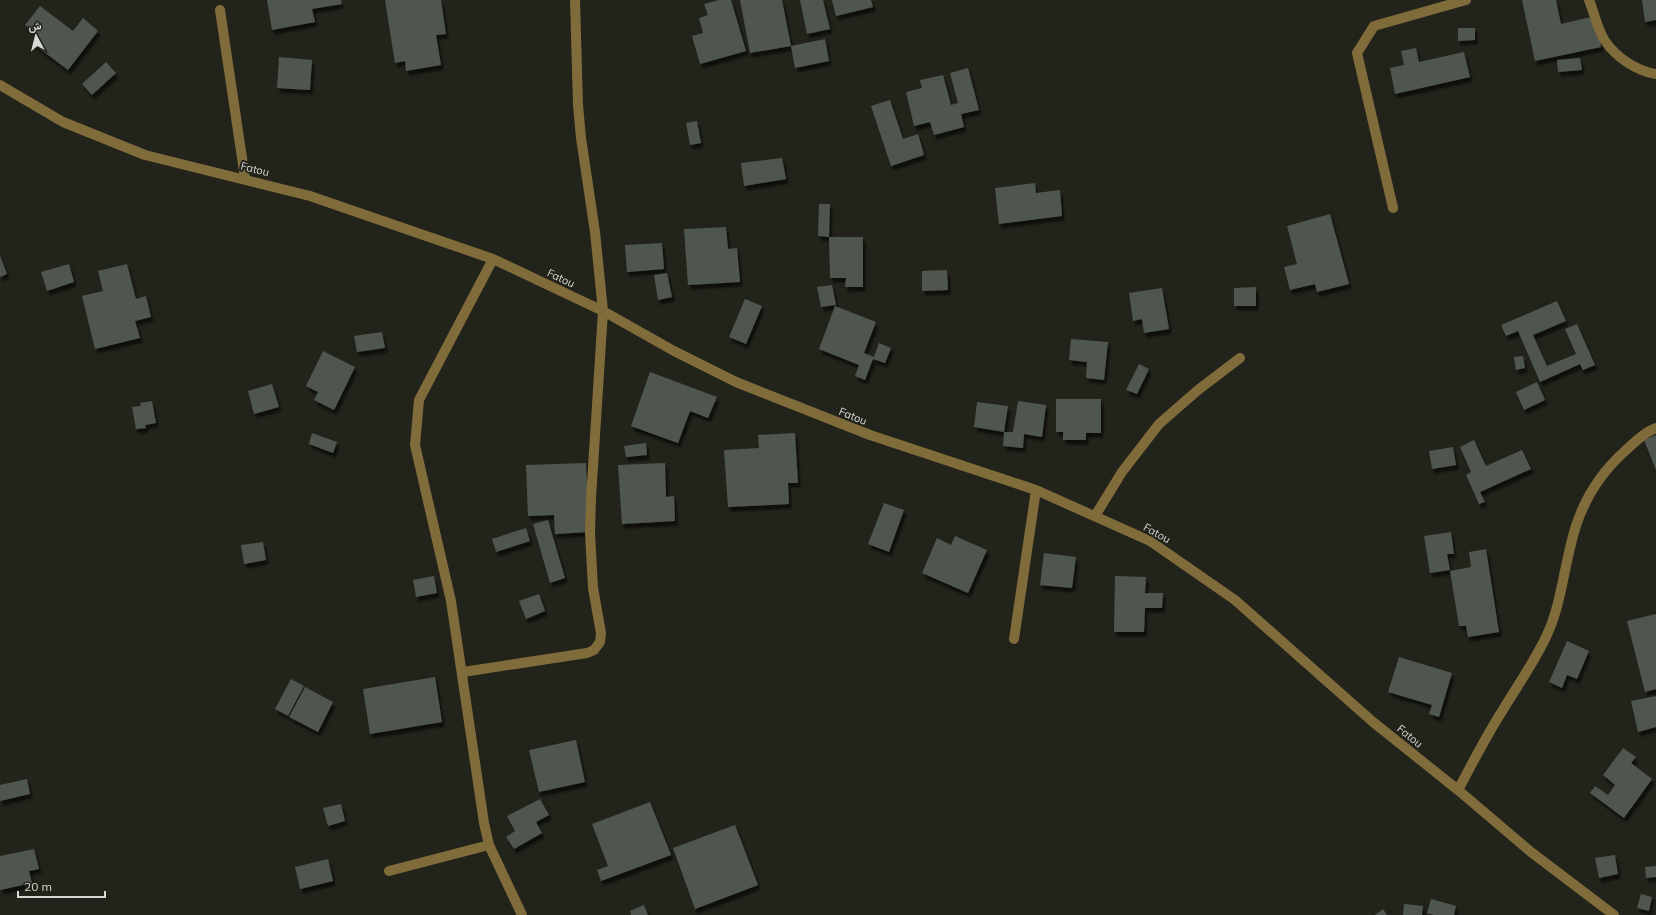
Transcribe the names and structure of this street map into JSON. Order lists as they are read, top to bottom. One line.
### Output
{"streets":{"street":["Fatou"]},"scale_bar":"20 m","north":"top"}
